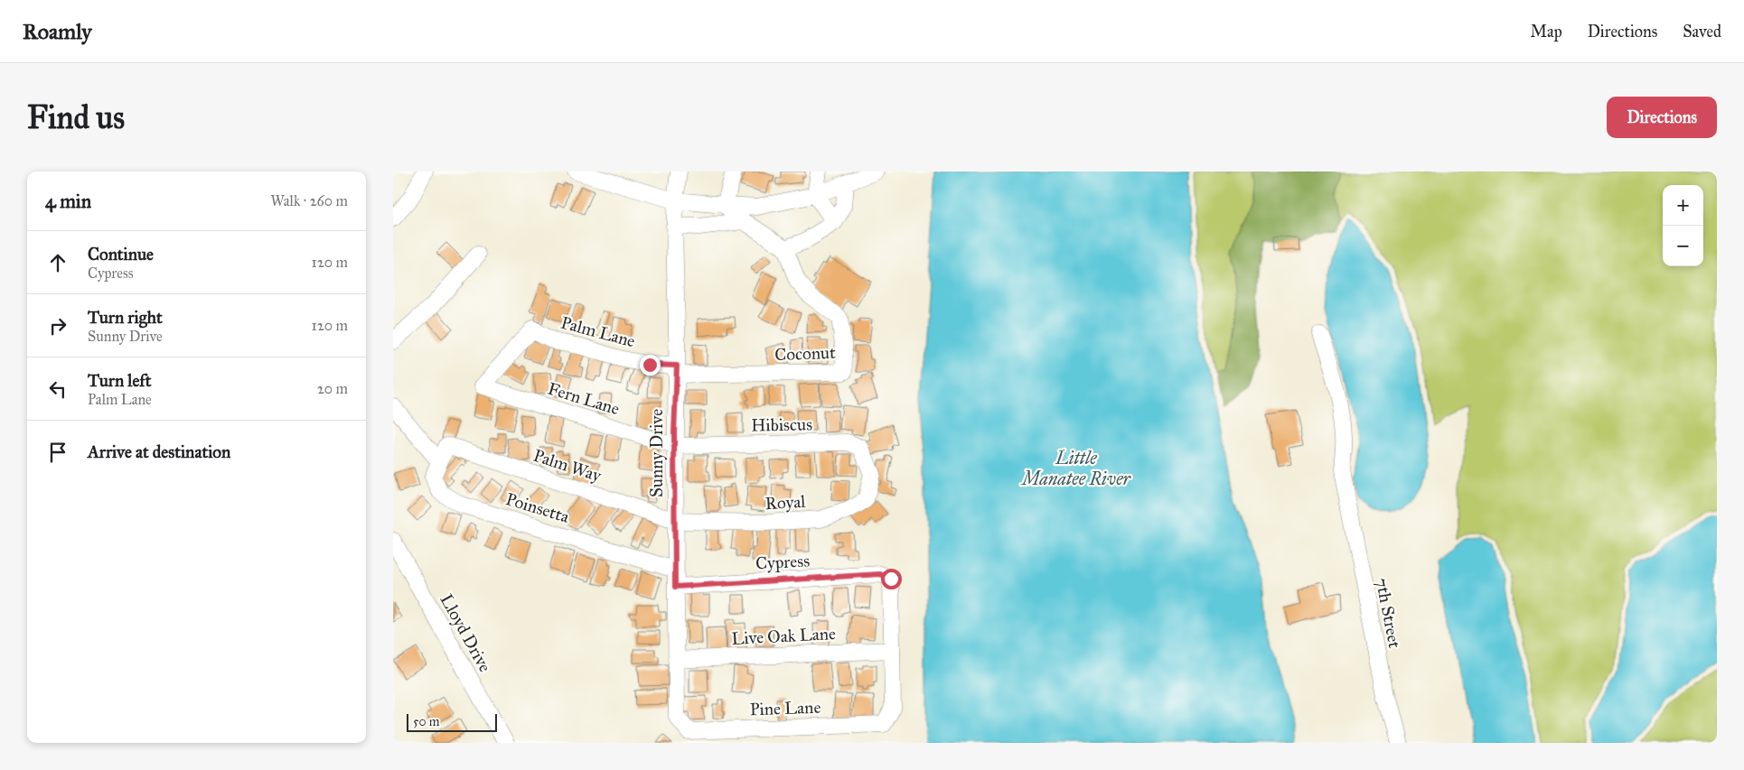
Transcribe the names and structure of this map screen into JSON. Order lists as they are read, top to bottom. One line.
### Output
{"streets":{"street":["Palm Lane","Coconut","Fern Lane","Hibiscus","Sunny Drive","Palm Way","Royal","Poinsetta","Cypress","7th Street","Lloyd Drive","Live Oak Lane","Pine Lane"]},"crossings":[["Palm Lane","Coconut"],["Palm Lane","Fern Lane"],["Palm Lane","Sunny Drive"],["Coconut","Sunny Drive"],["Fern Lane","Hibiscus"],["Fern Lane","Sunny Drive"],["Hibiscus","Sunny Drive"],["Hibiscus","Royal"],["Sunny Drive","Palm Way"],["Sunny Drive","Royal"],["Sunny Drive","Poinsetta"],["Sunny Drive","Cypress"],["Sunny Drive","Live Oak Lane"],["Sunny Drive","Pine Lane"],["Palm Way","Royal"],["Palm Way","Poinsetta"],["Cypress","Live Oak Lane"],["Cypress","Pine Lane"],["Live Oak Lane","Pine Lane"]],"water":["Little Manatee River"],"scale_bar":"50 m","page":{"header":"Roamly","nav":["Map","Directions","Saved"],"buttons":"Directions","title":"Find us","heading":["4 min","Walk · 260 m"],"map_buttons":["+","−"],"list":[["Continue","Cypress","120 m"],["Turn right","Sunny Drive","120 m"],["Turn left","Palm Lane","20 m"],"Arrive at destination"],"scale":"50 m"}}
